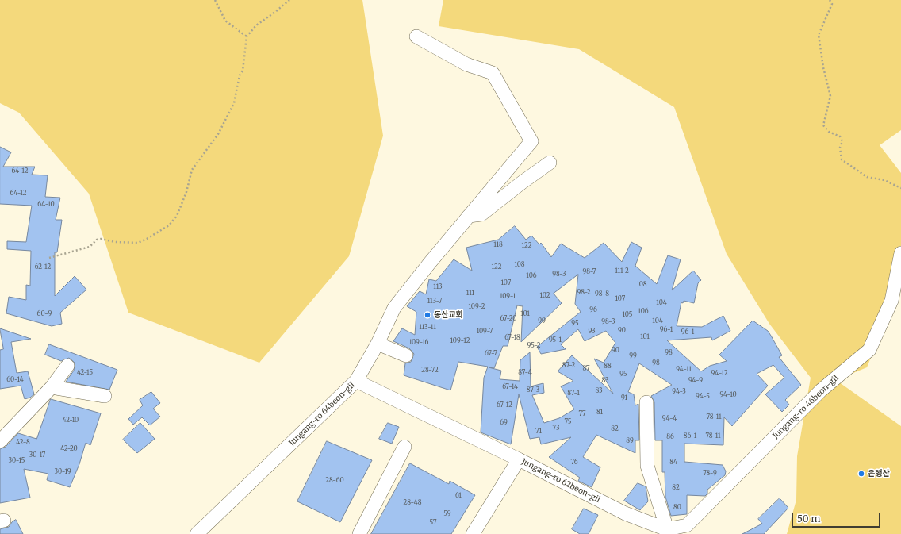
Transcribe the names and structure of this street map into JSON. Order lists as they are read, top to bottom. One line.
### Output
{"streets":{"street":["Jungang-ro 46beon-gil","Jungang-ro 64beon-gil","Jungang-ro 62beon-gil"]},"crossings":[["Jungang-ro 46beon-gil","Jungang-ro 62beon-gil"]],"places":["동산교회","은행산"],"house_numbers":["64-12","64-12","64-10","118","122","108","62-12","122","111-2","98-7","98-3","106","107","108","113","98-2","111","98-8","102","109-1","107","113-7","104","109-2","96","106","60-9","101","105","67-20","99","104","98-3","95","113-11","96-1","90","109-7","93","96-1","101","67-18","95-1","109-12","109-16","95-2","90","98","67-7","99","98","87-2","88","87","94-11","28-72","42-15","87-4","94-12","95","60-14","83","94-9","67-14","87-3","83","94-3","87-1","94-10","94-5","91","67-12","81","77","78-11","94-4","42-10","75","69","73","82","71","86-1","78-11","86","89","42-8","42-20","30-17","30-15","76","84","30-19","78-9","28-60","82","61","28-48","80","59","57"],"scale_bar":"50 m"}
